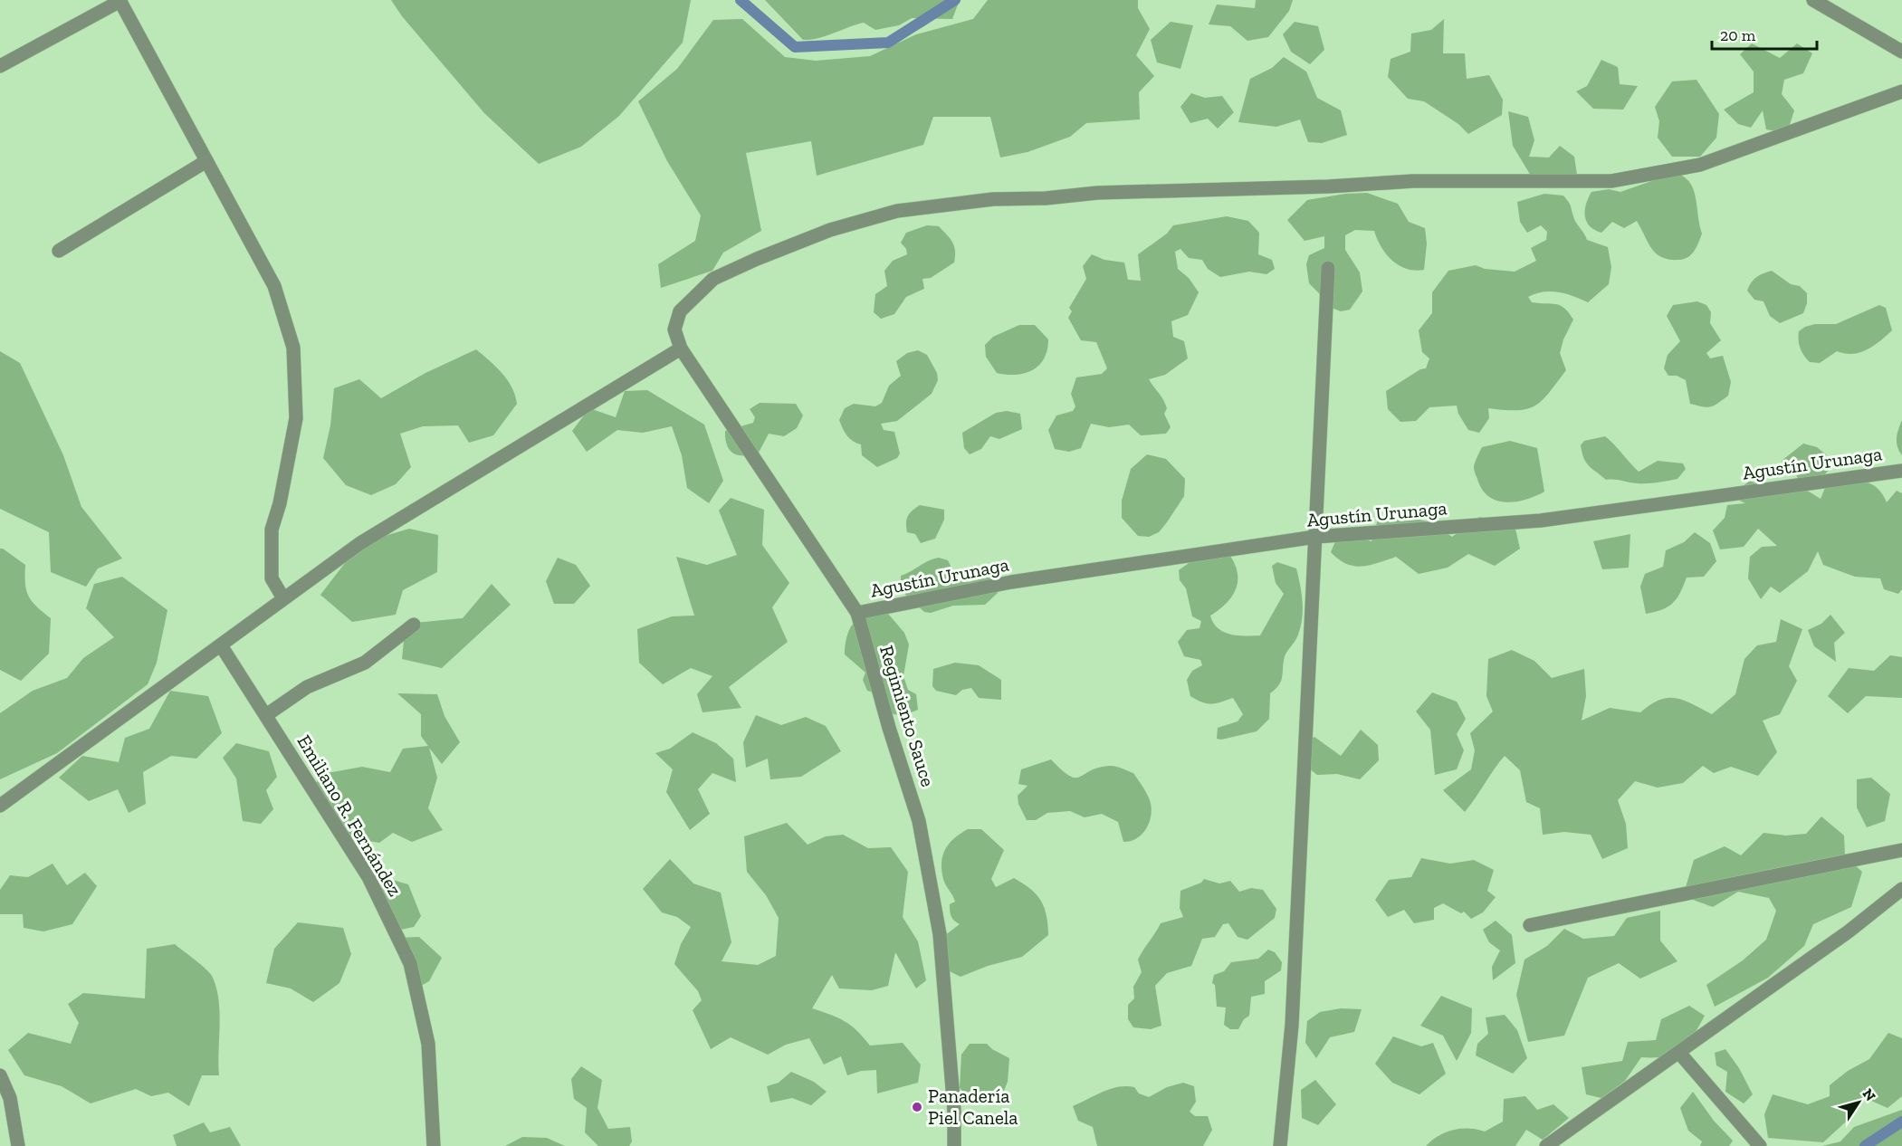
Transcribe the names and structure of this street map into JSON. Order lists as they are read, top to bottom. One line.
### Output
{"streets":{"street":["Agustín Urunaga","Regimiento Sauce","Emiliano R. Fernández"]},"crossings":[["Agustín Urunaga","Regimiento Sauce"]],"places":["Panadería Piel Canela"],"scale_bar":"20 m","north":"top right"}
